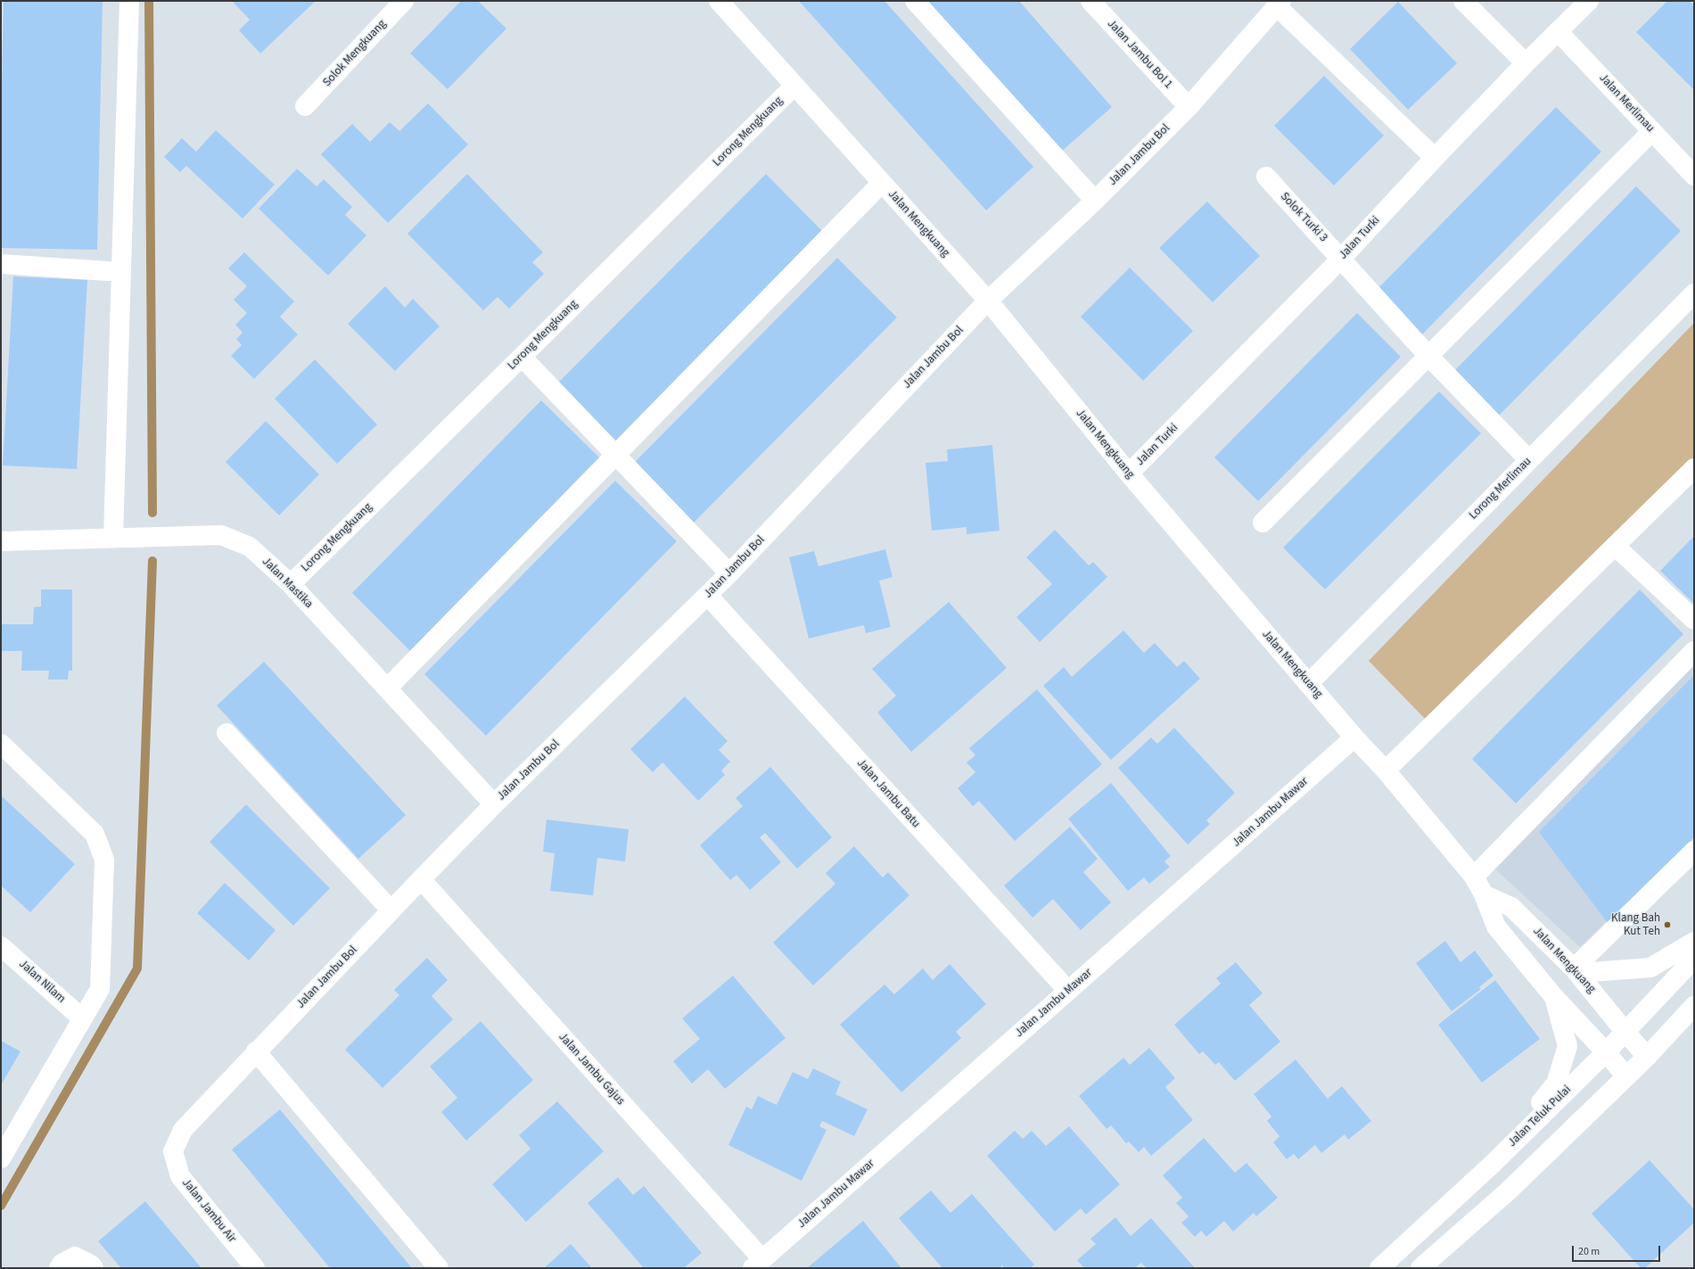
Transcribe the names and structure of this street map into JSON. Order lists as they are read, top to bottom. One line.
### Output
{"streets":{"street":["Solok Mengkuang","Jalan Jambu Bol 1","Jalan Merlimau","Lorong Mengkuang","Jalan Jambu Bol","Solok Turki 3","Jalan Mengkuang","Jalan Turki","Lorong Merlimau","Jalan Mastika","Jalan Jambu Batu","Jalan Jambu Mawar","Jalan Nilam","Jalan Jambu Gajus","Jalan Teluk Pulai","Jalan Jambu Air"]},"crossings":[["Jalan Jambu Bol 1","Jalan Jambu Bol"],["Jalan Merlimau","Jalan Turki"],["Lorong Mengkuang","Jalan Mengkuang"],["Lorong Mengkuang","Jalan Mastika"],["Jalan Jambu Bol","Jalan Mengkuang"],["Jalan Jambu Bol","Jalan Mastika"],["Jalan Jambu Bol","Jalan Jambu Batu"],["Jalan Jambu Bol","Jalan Jambu Gajus"],["Jalan Jambu Bol","Jalan Jambu Air"],["Solok Turki 3","Jalan Turki"],["Solok Turki 3","Lorong Merlimau"],["Jalan Mengkuang","Jalan Turki"],["Jalan Mengkuang","Lorong Merlimau"],["Jalan Mengkuang","Jalan Jambu Mawar"],["Jalan Mengkuang","Jalan Teluk Pulai"],["Jalan Jambu Batu","Jalan Jambu Mawar"],["Jalan Jambu Mawar","Jalan Jambu Gajus"]],"places":["Klang Bah Kut Teh"],"scale_bar":"20 m"}
